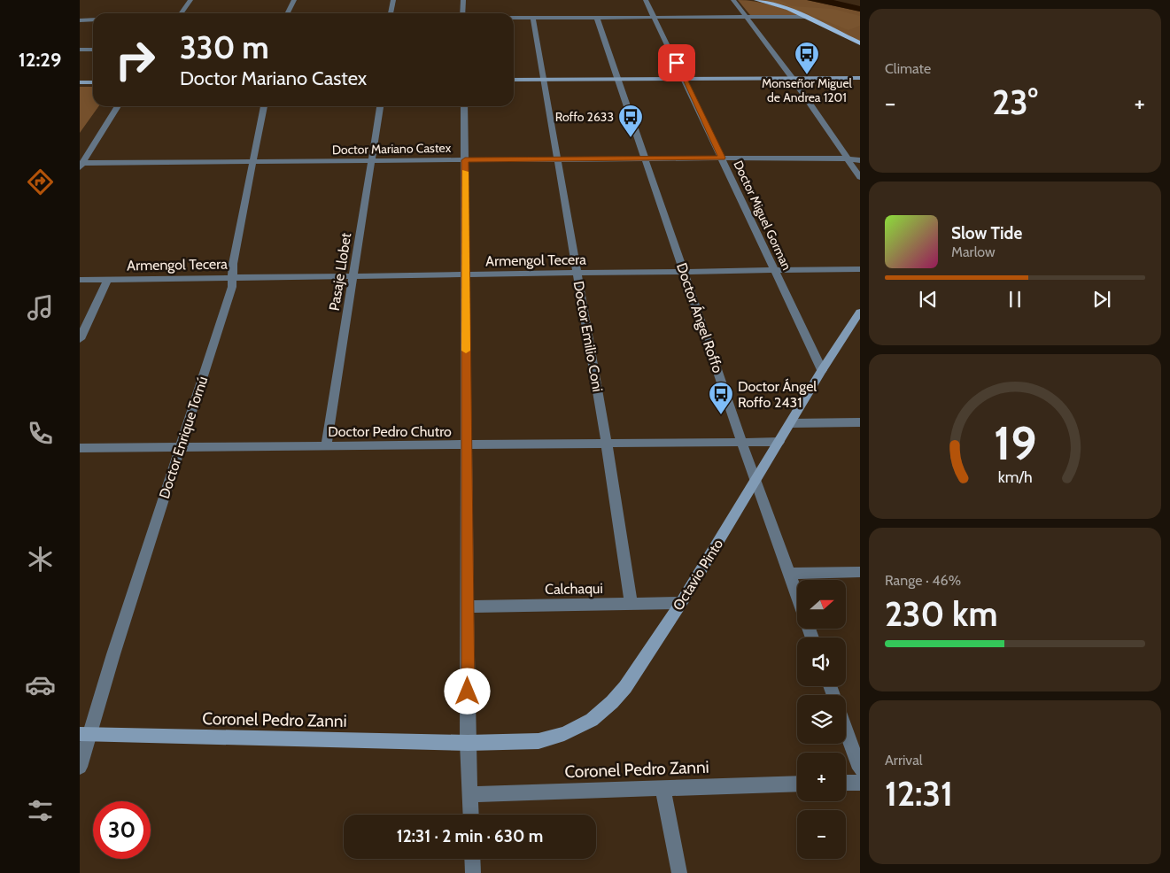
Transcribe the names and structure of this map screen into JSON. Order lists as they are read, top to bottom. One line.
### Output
{"streets":{"main road":["Octavio Pinto","Coronel Pedro Zanni"],"street":["Doctor Mariano Castex","Doctor Miguel Gorman","Armengol Tecera","Pasaje Llobet","Doctor Ángel Roffo","Doctor Emilio Coni","Doctor Pedro Chutro","Doctor Enrique Tornú","Calchaqui"]},"crossings":[["Doctor Mariano Castex","Doctor Miguel Gorman"],["Doctor Mariano Castex","Pasaje Llobet"],["Doctor Mariano Castex","Doctor Ángel Roffo"],["Doctor Mariano Castex","Doctor Emilio Coni"],["Doctor Mariano Castex","Doctor Enrique Tornú"],["Doctor Miguel Gorman","Armengol Tecera"],["Doctor Miguel Gorman","Octavio Pinto"],["Armengol Tecera","Pasaje Llobet"],["Armengol Tecera","Doctor Ángel Roffo"],["Armengol Tecera","Doctor Emilio Coni"],["Armengol Tecera","Doctor Enrique Tornú"],["Pasaje Llobet","Doctor Pedro Chutro"],["Doctor Ángel Roffo","Doctor Pedro Chutro"],["Doctor Ángel Roffo","Octavio Pinto"],["Doctor Emilio Coni","Doctor Pedro Chutro"],["Doctor Emilio Coni","Calchaqui"],["Doctor Pedro Chutro","Doctor Enrique Tornú"],["Doctor Pedro Chutro","Octavio Pinto"],["Doctor Enrique Tornú","Coronel Pedro Zanni"],["Octavio Pinto","Calchaqui"],["Octavio Pinto","Coronel Pedro Zanni"]],"places":{"bus stop":["Monseñor Miguel de Andrea 1201","Roffo 2633","Doctor Ángel Roffo 2431"]},"north":"right","page":{"tabs":"12:29","tile":["Climate",["Range · 46%","230 km"],["Arrival","12:31"]],"turn":["330 m","Doctor Mariano Castex"],"heat":["−","23°","+"],"song":["Slow Tide","Marlow"],"map_buttons":["+","−"],"limit":"30","trip":"12:31 · 2 min · 630 m","gauge":["19","km/h"]}}
